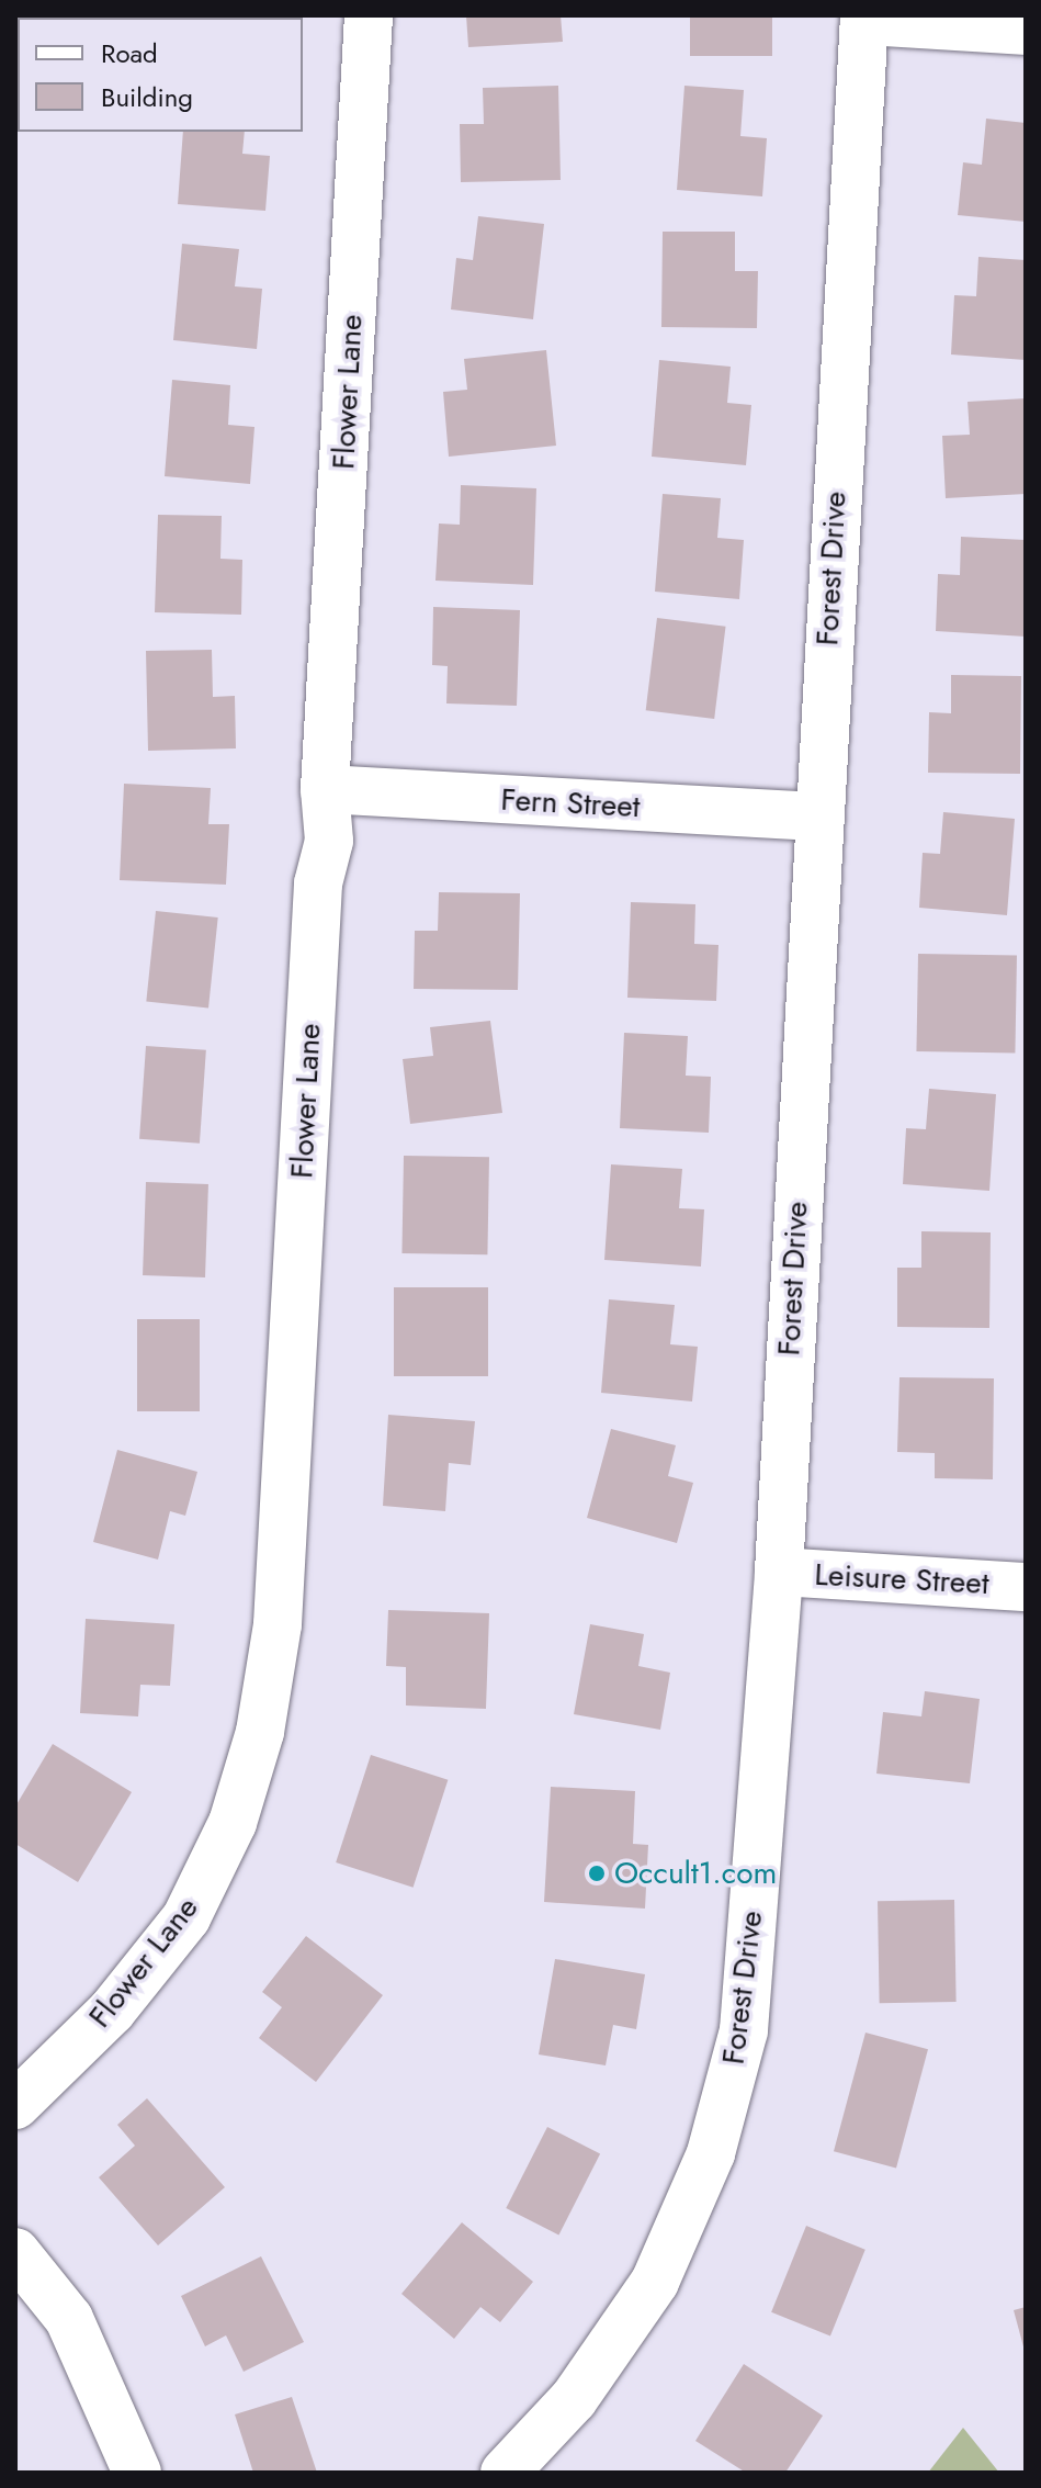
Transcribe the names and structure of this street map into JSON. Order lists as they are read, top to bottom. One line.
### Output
{"streets":{"street":["Flower Lane","Forest Drive","Fern Street","Leisure Street"]},"crossings":[["Flower Lane","Fern Street"],["Forest Drive","Fern Street"],["Forest Drive","Leisure Street"]],"places":["Occult1.com"],"legend":["Road","Building"]}
